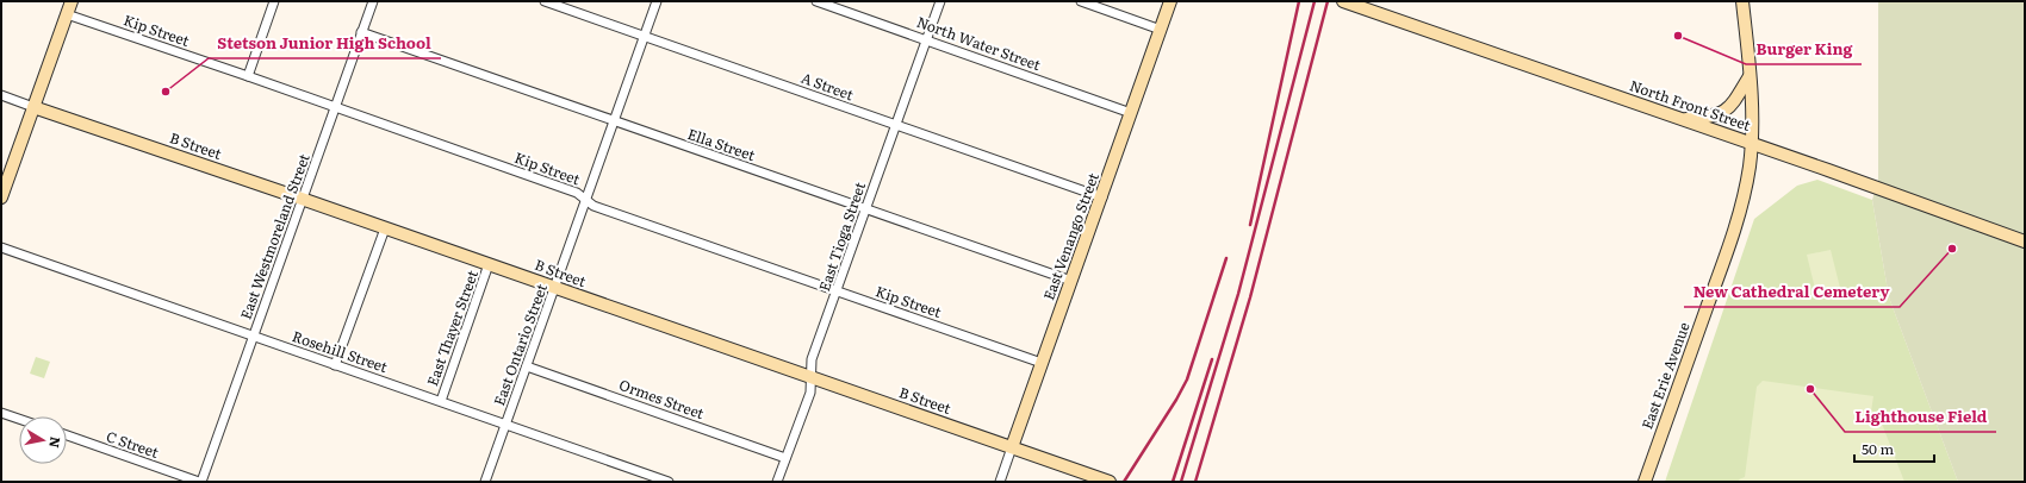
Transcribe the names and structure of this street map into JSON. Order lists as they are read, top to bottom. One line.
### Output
{"streets":{"main road":["North Front Street","B Street","East Venango Street","East Erie Avenue"],"street":["Kip Street","North Water Street","A Street","Ella Street","East Westmoreland Street","East Tioga Street","East Thayer Street","East Ontario Street","Rosehill Street","Ormes Street","C Street"]},"crossings":[["Kip Street","East Westmoreland Street"],["Kip Street","East Tioga Street"],["Kip Street","East Venango Street"],["Kip Street","East Ontario Street"],["North Water Street","East Tioga Street"],["North Water Street","East Venango Street"],["A Street","East Tioga Street"],["A Street","East Venango Street"],["A Street","East Ontario Street"],["North Front Street","East Erie Avenue"],["Ella Street","East Westmoreland Street"],["Ella Street","East Tioga Street"],["Ella Street","East Venango Street"],["Ella Street","East Ontario Street"],["B Street","East Westmoreland Street"],["B Street","East Tioga Street"],["B Street","East Venango Street"],["B Street","East Thayer Street"],["B Street","East Ontario Street"],["East Westmoreland Street","Rosehill Street"],["East Westmoreland Street","C Street"],["East Tioga Street","Ormes Street"],["East Thayer Street","Rosehill Street"],["East Ontario Street","Rosehill Street"],["East Ontario Street","Ormes Street"]],"places":["Burger King","Stetson Junior High School","New Cathedral Cemetery","Lighthouse Field"],"scale_bar":"50 m","north":"right"}
